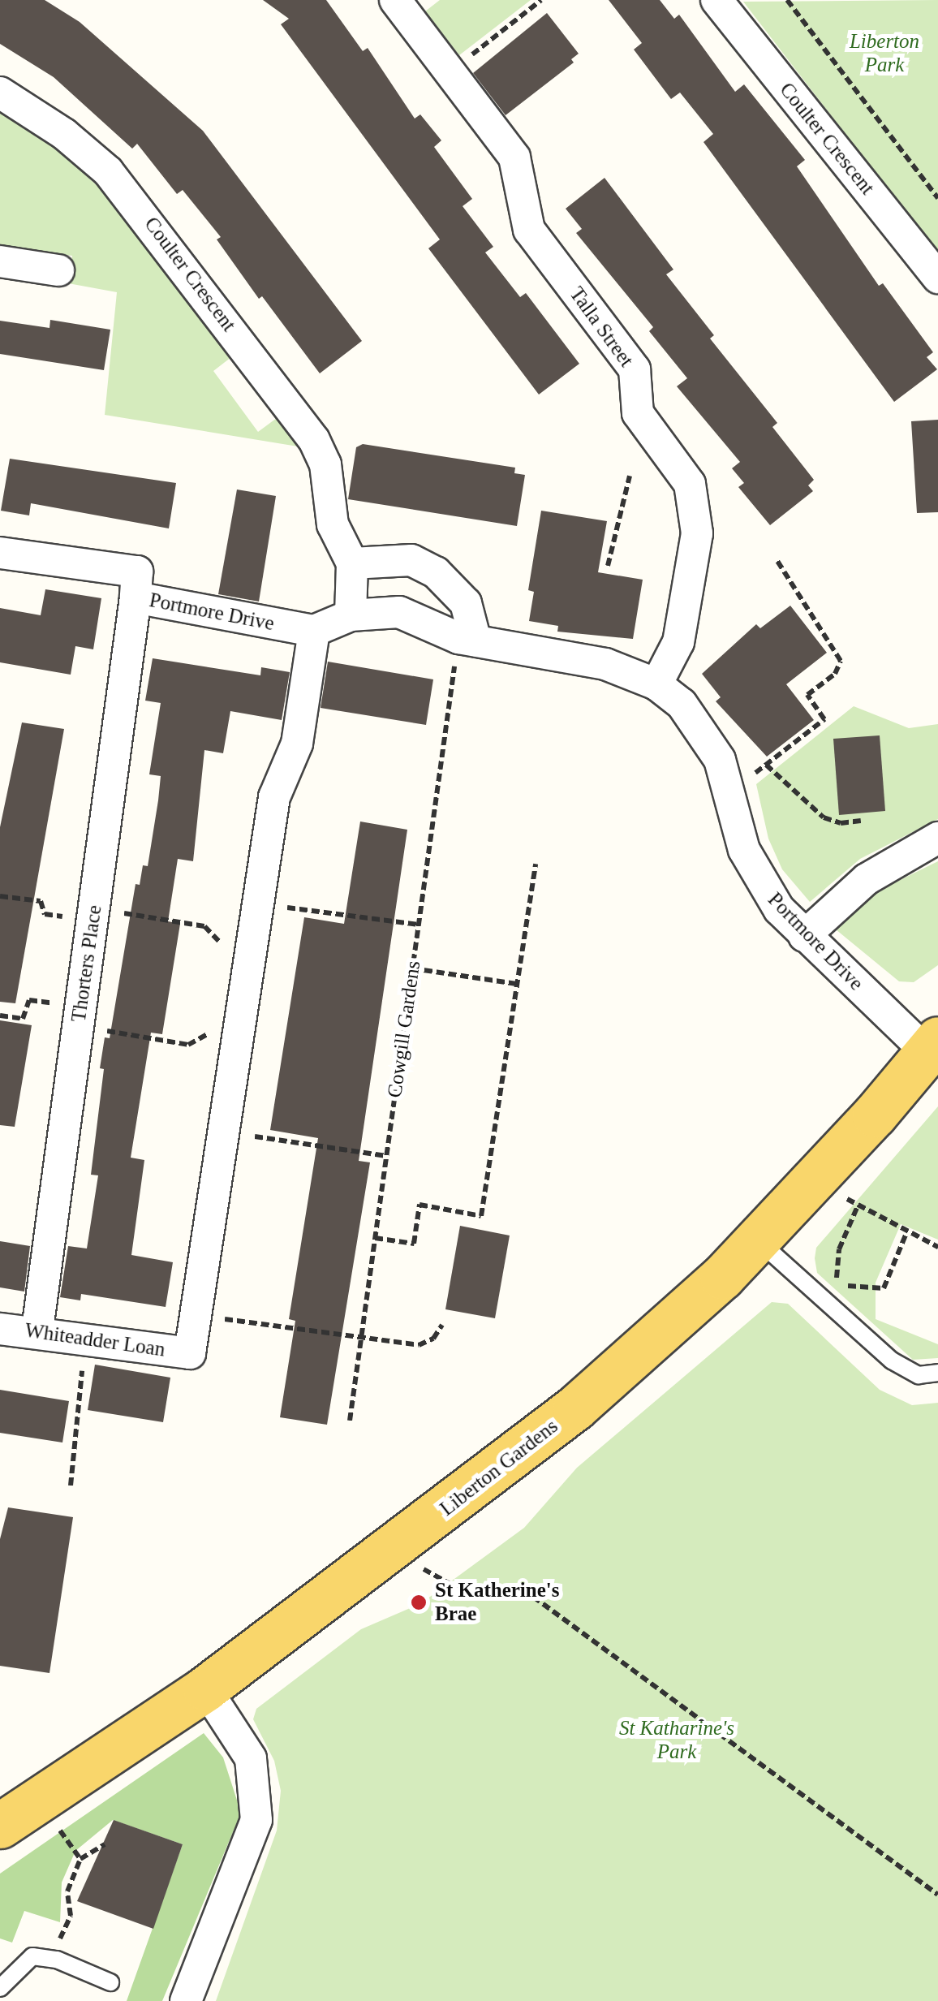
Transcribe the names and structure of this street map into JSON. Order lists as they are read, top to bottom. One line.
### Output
{"streets":{"main road":["Liberton Gardens"],"street":["Coulter Crescent","Talla Street","Portmore Drive","Thorters Place","Whiteadder Loan"],"path":["Cowgill Gardens"]},"crossings":[["Talla Street","Portmore Drive"],["Portmore Drive","Thorters Place"],["Portmore Drive","Cowgill Gardens"],["Portmore Drive","Liberton Gardens"],["Thorters Place","Whiteadder Loan"]],"parks":["Liberton Park","St Katharine's Park"],"places":["St Katherine's Brae"]}
